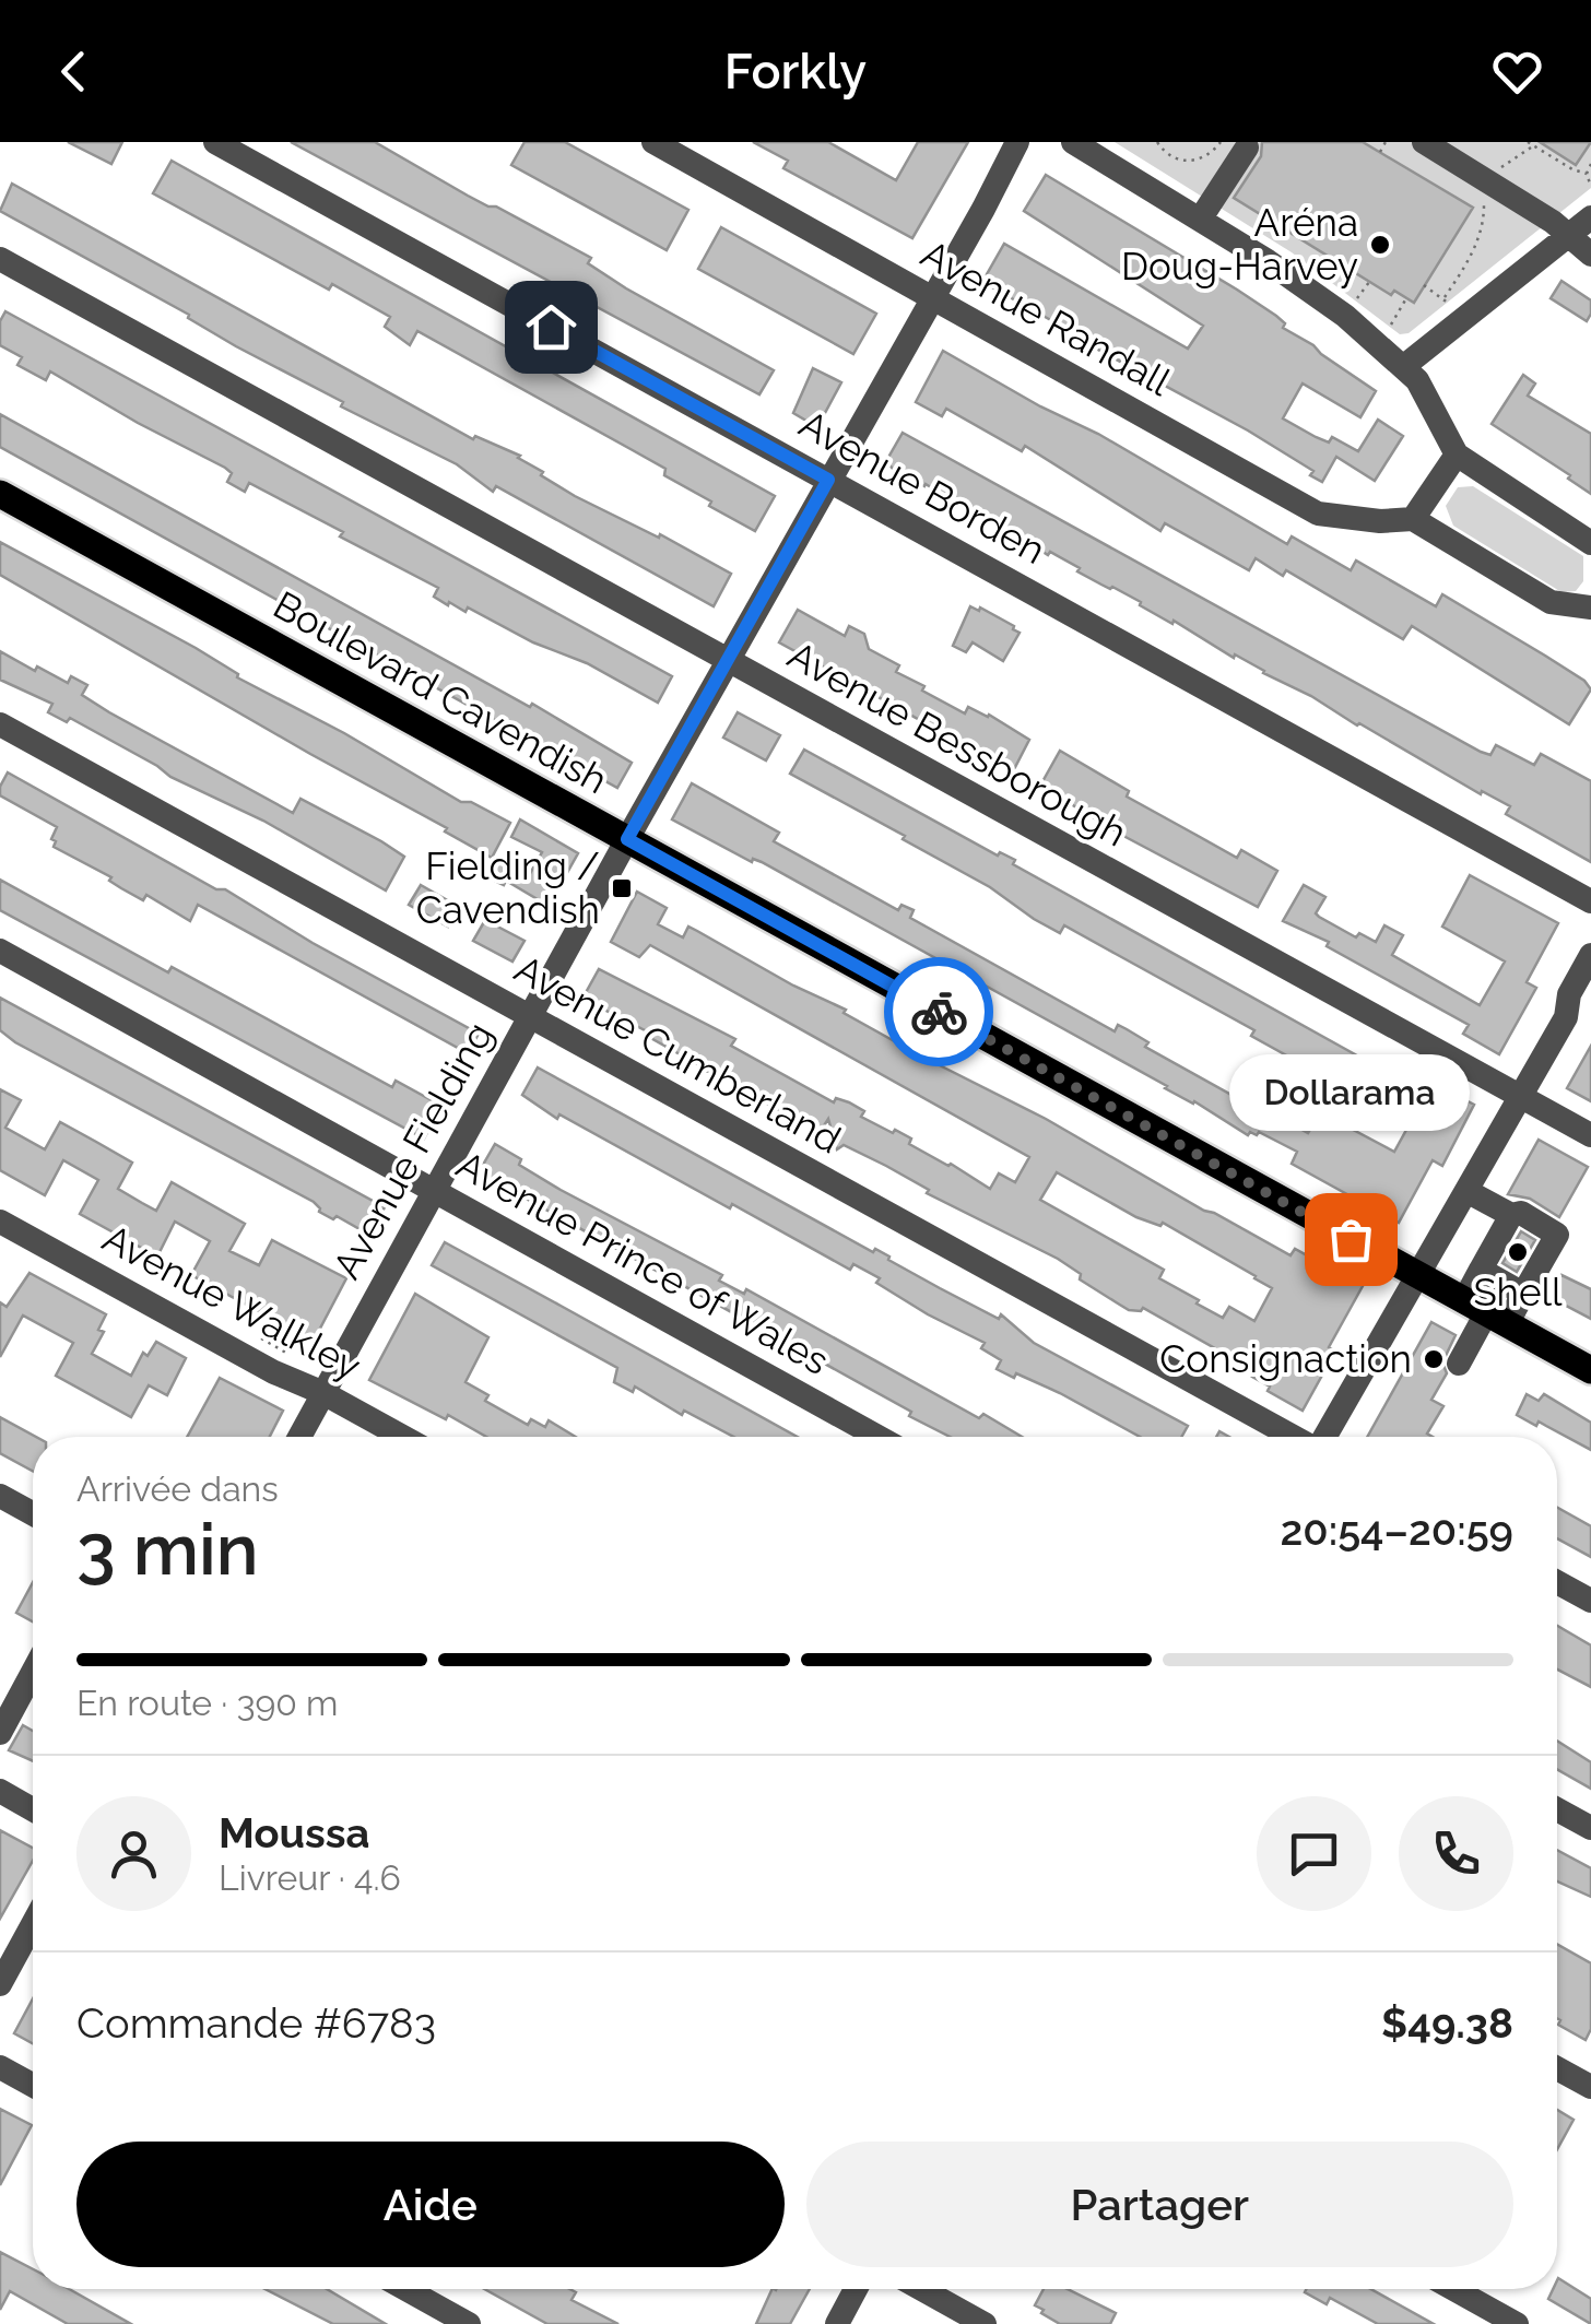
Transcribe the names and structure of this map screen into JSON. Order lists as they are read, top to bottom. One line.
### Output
{"streets":{"main road":["Boulevard Cavendish"],"street":["Avenue Randall","Avenue Borden","Avenue Bessborough","Avenue Cumberland","Avenue Fielding","Avenue Prince of Wales","Avenue Walkley"]},"crossings":[["Avenue Randall","Avenue Fielding"],["Avenue Borden","Avenue Fielding"],["Boulevard Cavendish","Avenue Fielding"],["Avenue Bessborough","Avenue Fielding"],["Avenue Cumberland","Avenue Fielding"],["Avenue Fielding","Avenue Prince of Wales"],["Avenue Fielding","Avenue Walkley"]],"places":{"other":["Aréna Doug-Harvey","Dollarama","Shell","Consignaction"],"transit":["Fielding / Cavendish"]},"page":{"header":"Forkly","bubble":"Dollarama","heading":["3 min","Arrivée dans","20:54–20:59"],"panel":["Moussa","Livreur · 4.6","Commande #6783","$49.38"],"bar":"En route · 390 m","buttons":["Aide","Partager"]}}
